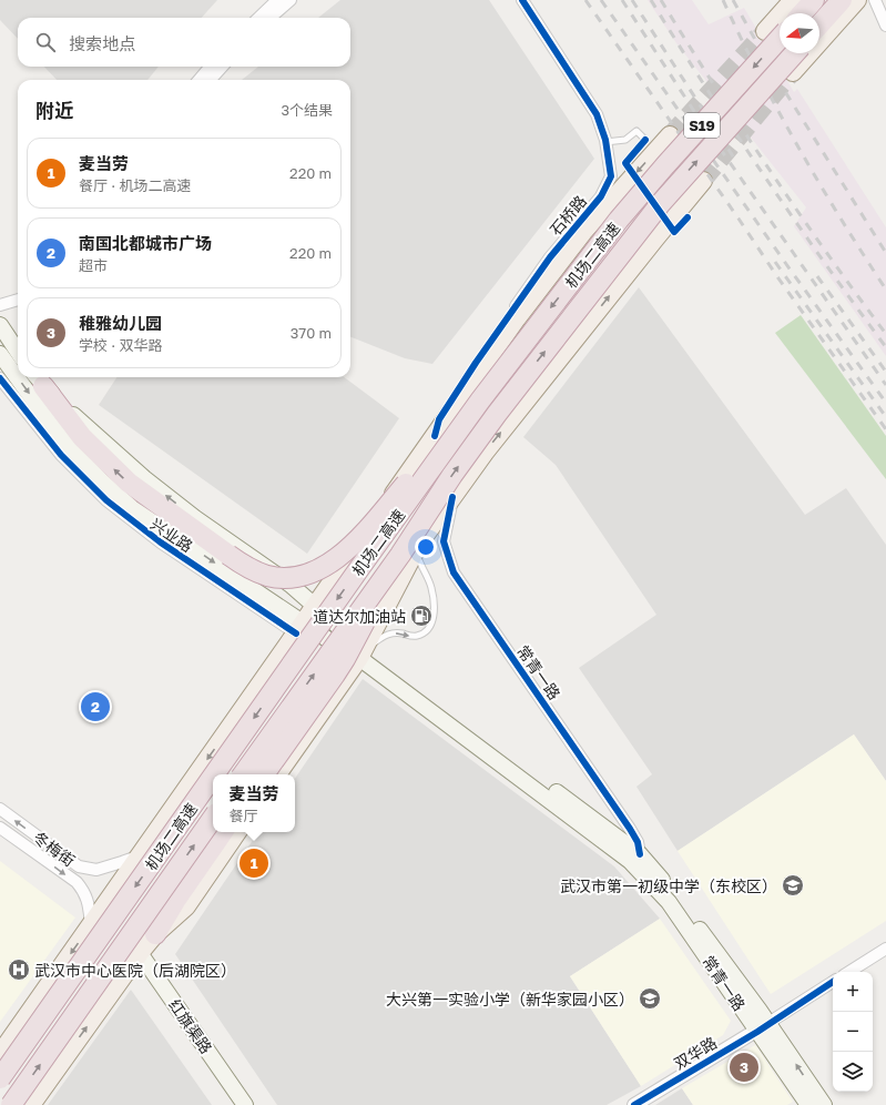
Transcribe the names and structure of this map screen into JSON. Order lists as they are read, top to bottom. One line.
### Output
{"streets":{"highway":["S19","机场二高速"],"main road":["兴业路","常青一路","红旗渠路"],"street":["石桥路","冬梅街","双华路"]},"crossings":[["兴业路","常青一路"],["常青一路","双华路"]],"places":{"fuel station":["道达尔加油站"],"school or university":["武汉市第一初级中学（东校区）","大兴第一实验小学（新华家园小区）"],"hospital":["武汉市中心医院（后湖院区）"]},"north":"left","page":{"search":"搜索地点","heading":["附近","3个结果"],"list":[{"mark":"1","name":"麦当劳","note":"餐厅 · 机场二高速","value":"220 m"},{"mark":"2","name":"南国北都城市广场","note":"超市","value":"220 m"},{"mark":"3","name":"稚雅幼儿园","note":"学校 · 双华路","value":"370 m"}],"pins":["2","1","3"],"popup":["麦当劳","餐厅"],"map_buttons":["+","−"]}}
